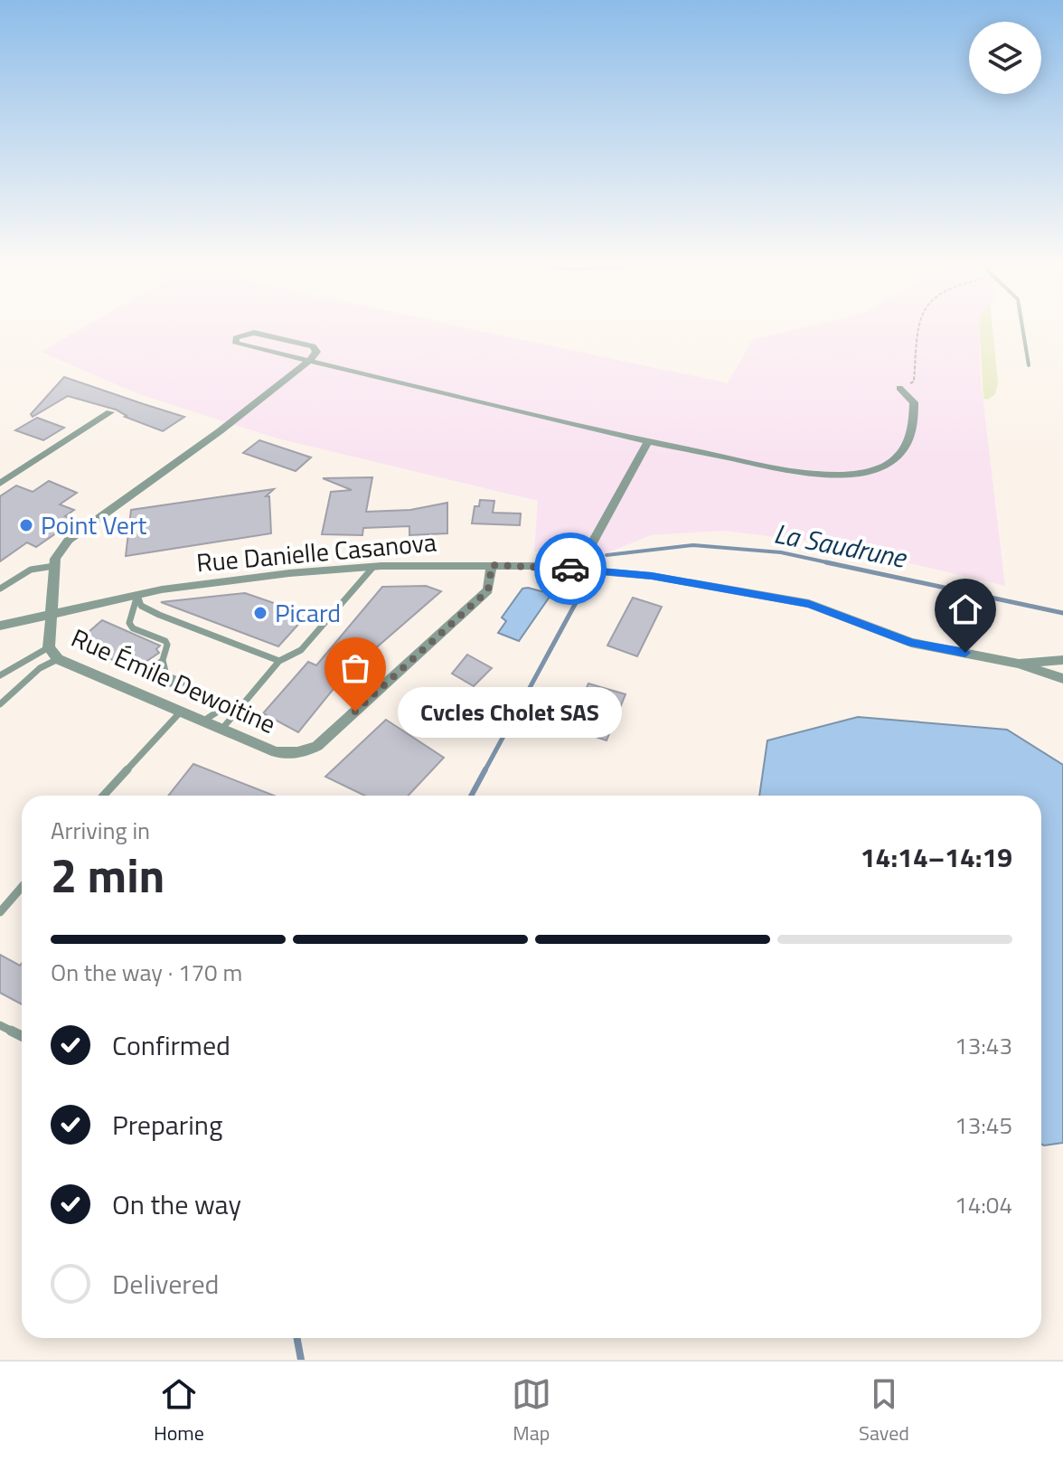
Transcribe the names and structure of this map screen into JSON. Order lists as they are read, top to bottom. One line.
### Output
{"streets":{"street":["Rue Danielle Casanova","Rue Émile Dewoitine"]},"crossings":[["Rue Danielle Casanova","Rue Émile Dewoitine"]],"water":["La Saudrune"],"places":["Point Vert","Picard","Cvcles Cholet SAS"],"page":{"bubble":"Cvcles Cholet SAS","heading":["2 min","Arriving in","14:14–14:19"],"bar":"On the way · 170 m","list":[["Confirmed","13:43"],["Preparing","13:45"],["On the way","14:04"],"Delivered"],"tabs":["Home","Map","Saved"]}}
